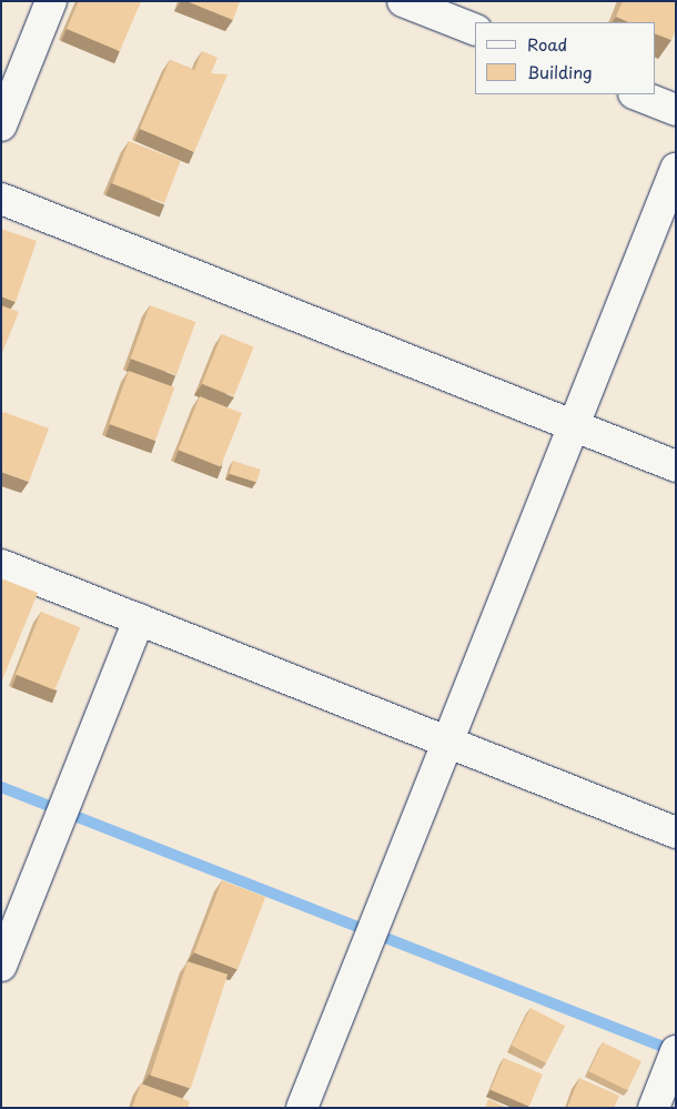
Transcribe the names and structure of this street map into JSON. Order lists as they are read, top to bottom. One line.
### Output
{"legend":["Road","Building"]}
